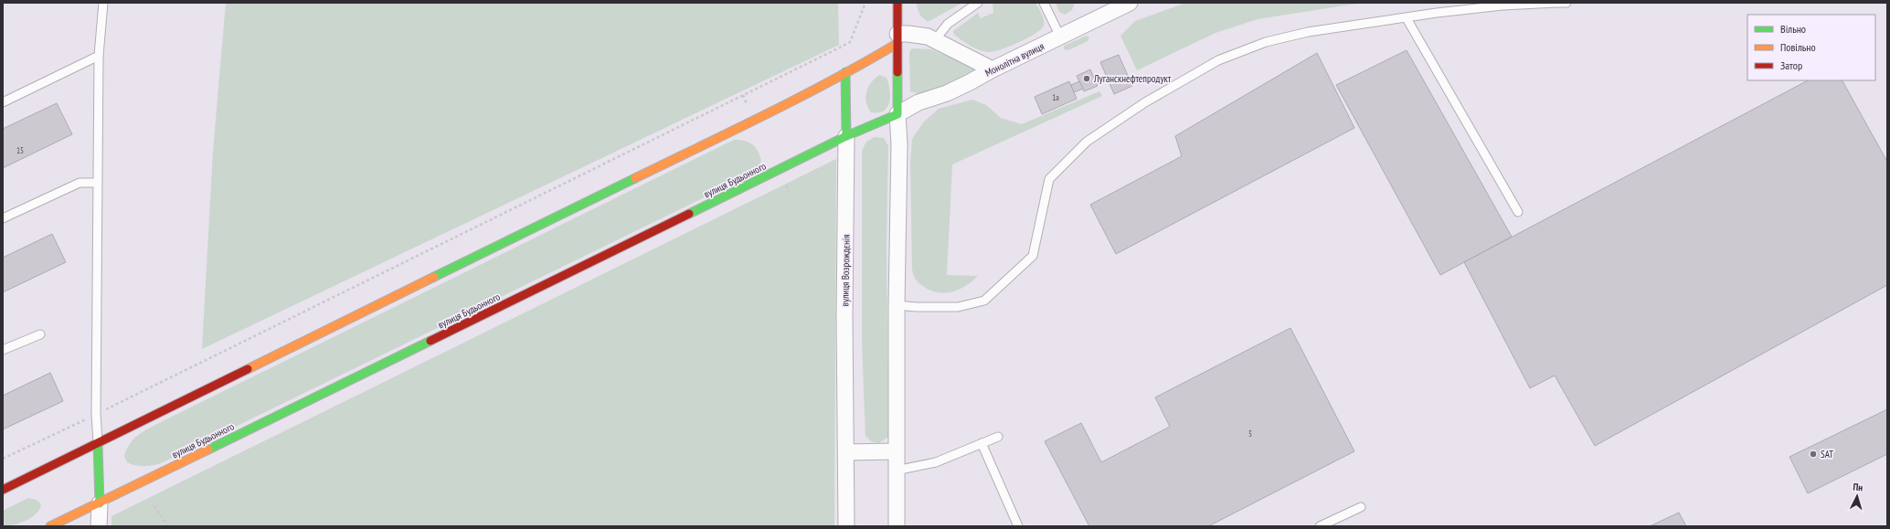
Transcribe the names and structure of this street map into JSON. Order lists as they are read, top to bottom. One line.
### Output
{"streets":{"main road":["вулиця Будьонного","вулиця Возрождєнія"],"street":["Монолітна вулиця"]},"crossings":[["Монолітна вулиця","вулиця Будьонного"],["вулиця Будьонного","вулиця Возрождєнія"]],"places":["Луганскнефтепродукт","SAT"],"house_numbers":["1а","15","5"],"legend":["Вільно","Повільно","Затор"],"north":"top"}
